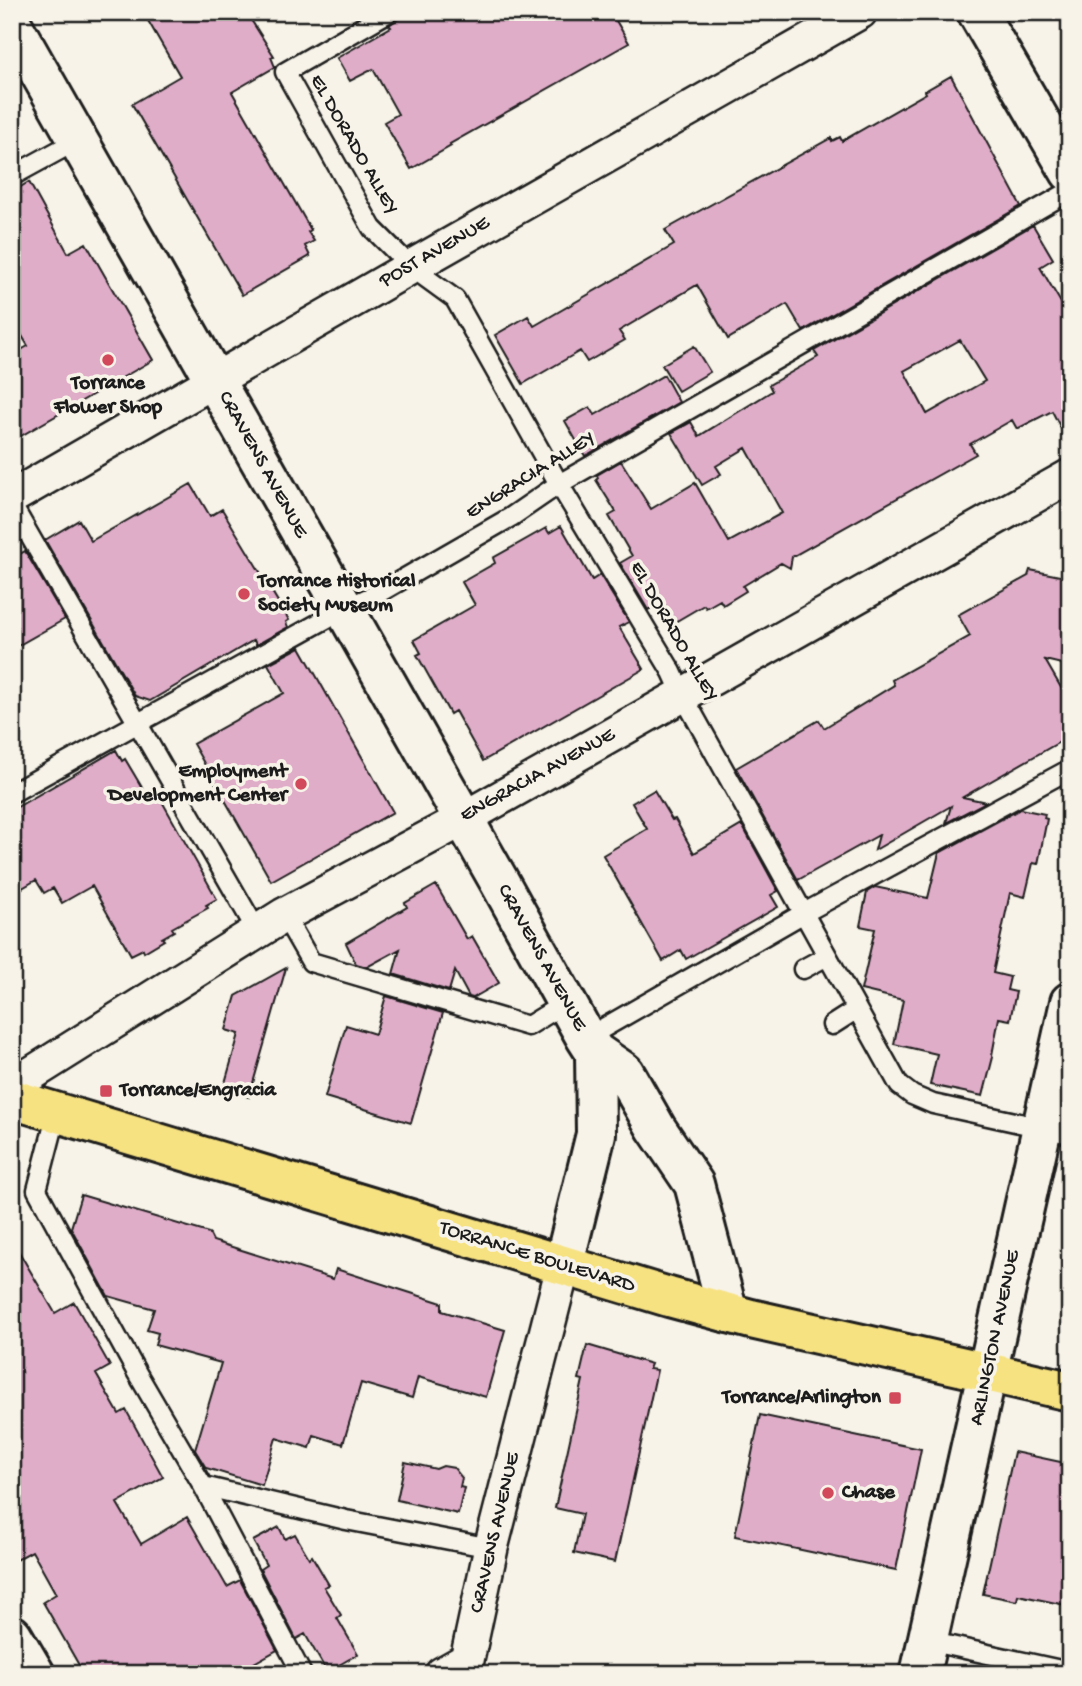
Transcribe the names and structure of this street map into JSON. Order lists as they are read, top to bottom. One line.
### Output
{"streets":{"main road":["TORRANCE BOULEVARD"],"street":["POST AVENUE","CRAVENS AVENUE","ENGRACIA AVENUE","ARLINGTON AVENUE"],"lane":["EL DORADO ALLEY","ENGRACIA ALLEY"]},"crossings":[["EL DORADO ALLEY","POST AVENUE"],["EL DORADO ALLEY","ENGRACIA ALLEY"],["EL DORADO ALLEY","ENGRACIA AVENUE"],["EL DORADO ALLEY","ARLINGTON AVENUE"],["POST AVENUE","CRAVENS AVENUE"],["CRAVENS AVENUE","ENGRACIA ALLEY"],["CRAVENS AVENUE","ENGRACIA AVENUE"],["CRAVENS AVENUE","TORRANCE BOULEVARD"],["TORRANCE BOULEVARD","ARLINGTON AVENUE"]],"places":{"other":["Torrance Flower Shop","Torrance Historical Society Museum","Employment Development Center","Chase"],"transit":["Torrance/Engracia","Torrance/Arlington"]}}
